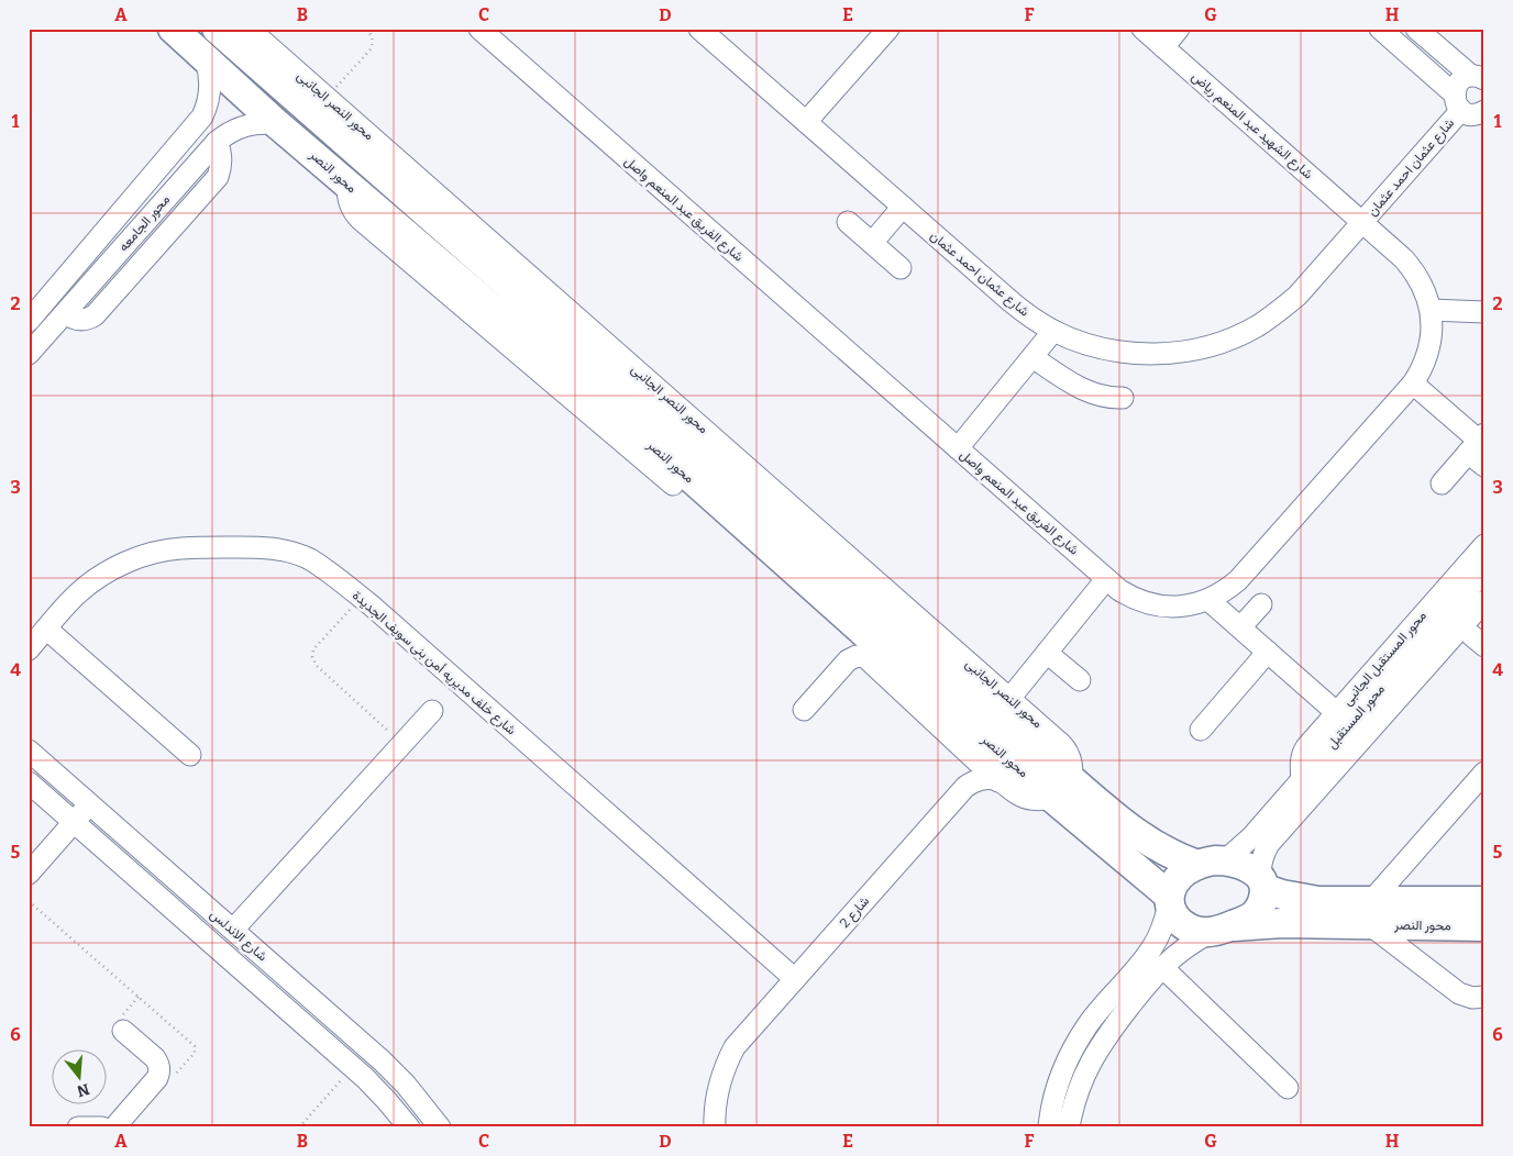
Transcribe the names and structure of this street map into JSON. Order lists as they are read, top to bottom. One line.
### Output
{"streets":{"highway":["محور النصر"],"street":["محور النصر الجانبى","شارع الشهيد عبد المنعم رياض","شارع عثمان احمد عثمان","شارع الفريق عبد المنعم واصل","محور الجامعه","محور المستقبل الجانبى","شارع خلف مديريه أمن بنى سويف الجديدة","محور المستقبل","شارع 2","شارع الاندلس"]},"crossings":[["محور النصر الجانبى","محور النصر"],["شارع الشهيد عبد المنعم رياض","شارع عثمان احمد عثمان"],["شارع الشهيد عبد المنعم رياض","شارع الفريق عبد المنعم واصل"],["شارع عثمان احمد عثمان","شارع الفريق عبد المنعم واصل"],["محور النصر","محور الجامعه"],["محور النصر","محور المستقبل"],["محور المستقبل الجانبى","محور المستقبل"],["شارع خلف مديريه أمن بنى سويف الجديدة","شارع 2"]],"north":"bottom","grid":{"columns":["A","B","C","D","E","F","G","H"],"rows":["1","2","3","4","5","6"]}}
